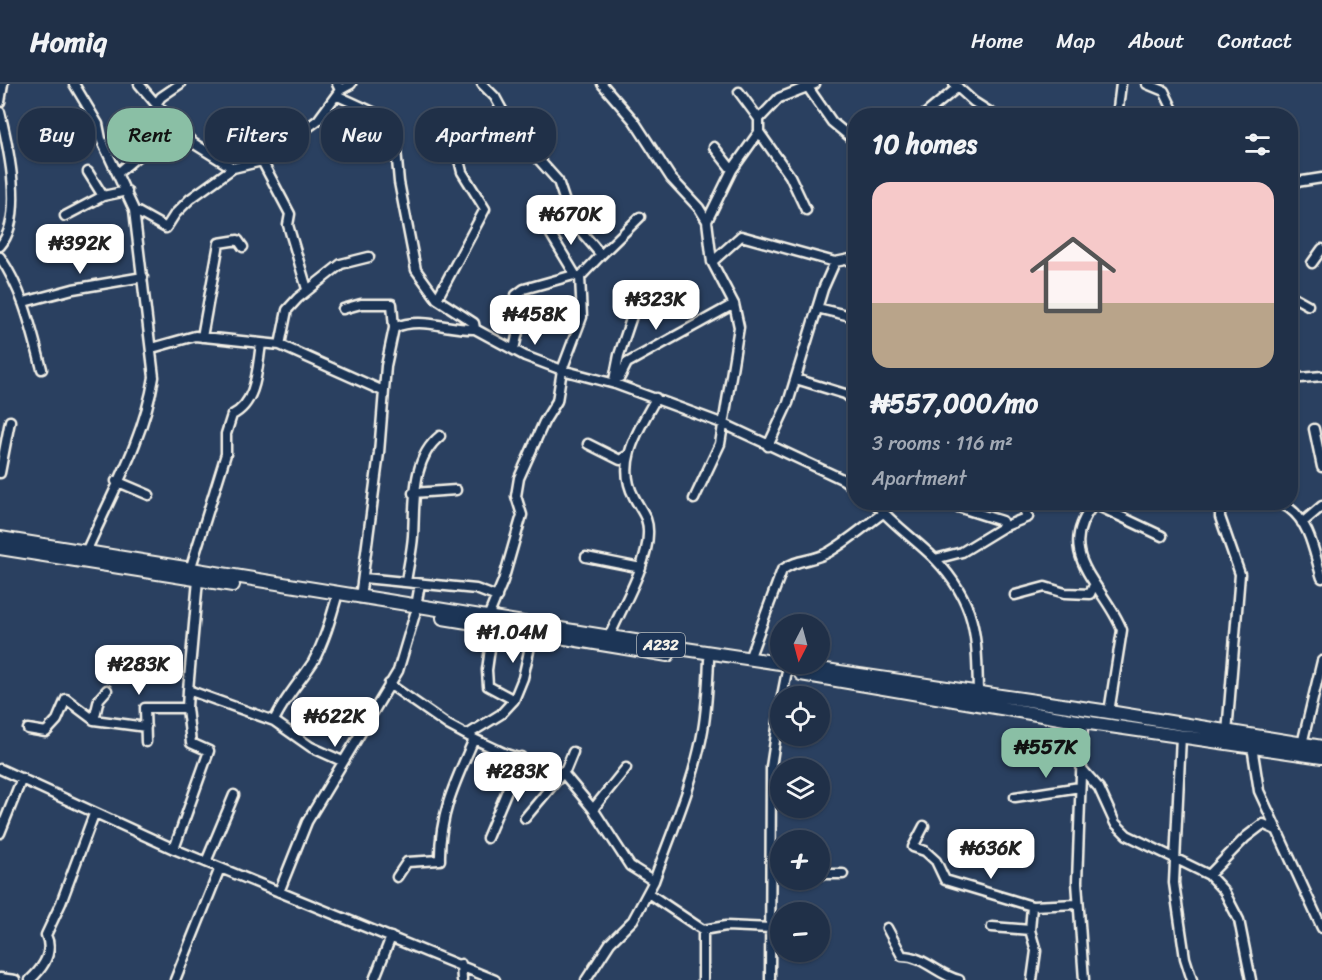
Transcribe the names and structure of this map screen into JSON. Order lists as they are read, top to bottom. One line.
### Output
{"streets":{"highway":["A232"]},"north":"bottom","page":{"header":"Homiq","nav":["Home","Map","About","Contact"],"chip":["Buy","Rent","Filters","New","Apartment"],"heading":"10 homes","list":[{"name":"₦557,000/mo","note":"3 rooms · 116 m² · Apartment"}],"price":["₦670K","₦392K","₦323K","₦458K","₦1.04M","₦283K","₦622K","₦557K","₦283K","₦636K"],"map_buttons":["+","−"]}}
